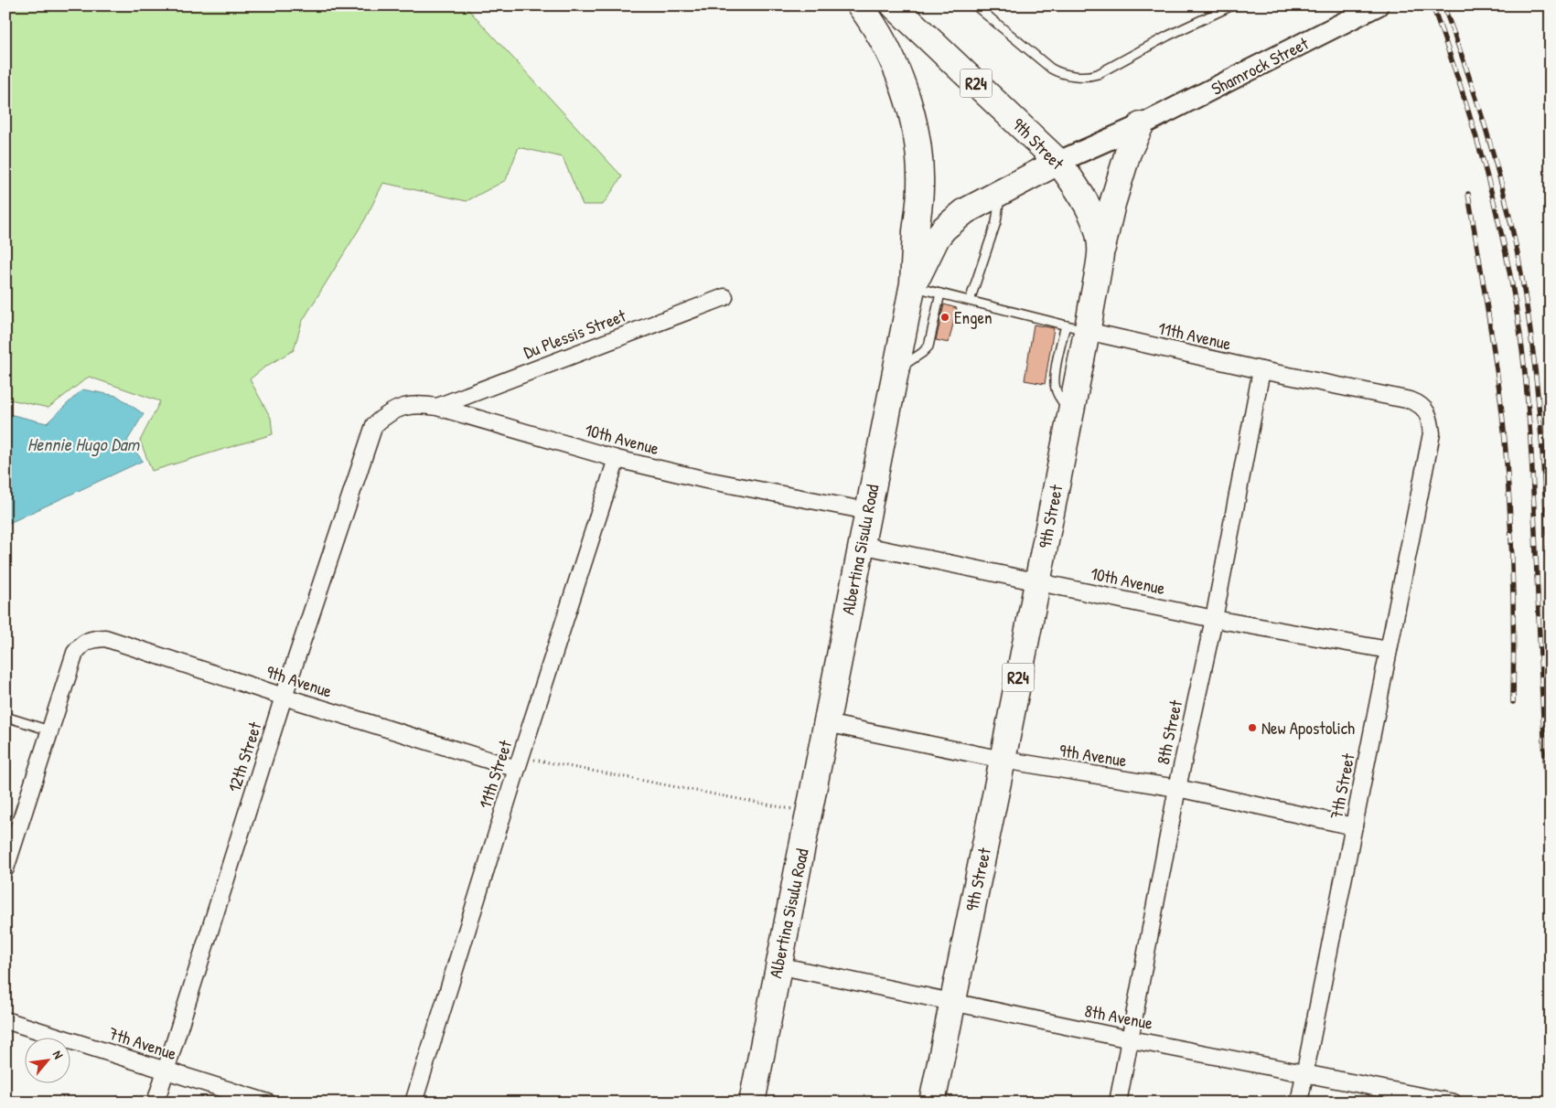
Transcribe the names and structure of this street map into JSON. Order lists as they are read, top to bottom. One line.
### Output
{"streets":{"main road":["R24","9th Street","Albertina Sisulu Road"],"street":["Shamrock Street","Du Plessis Street","11th Avenue","10th Avenue","9th Avenue","8th Street","12th Street","11th Street","7th Street","8th Avenue","7th Avenue"]},"crossings":[["Shamrock Street","9th Street"],["9th Street","11th Avenue"],["9th Street","10th Avenue"],["9th Street","9th Avenue"],["9th Street","8th Avenue"],["Du Plessis Street","10th Avenue"],["11th Avenue","Albertina Sisulu Road"],["11th Avenue","8th Street"],["11th Avenue","7th Street"],["10th Avenue","Albertina Sisulu Road"],["10th Avenue","8th Street"],["10th Avenue","12th Street"],["10th Avenue","11th Street"],["10th Avenue","7th Street"],["Albertina Sisulu Road","9th Avenue"],["Albertina Sisulu Road","8th Avenue"],["9th Avenue","8th Street"],["9th Avenue","12th Street"],["9th Avenue","11th Street"],["9th Avenue","7th Street"],["8th Street","8th Avenue"],["12th Street","7th Avenue"],["7th Street","8th Avenue"]],"water":["Hennie Hugo Dam"],"places":["Engen","New Apostolich"],"north":"top right"}
